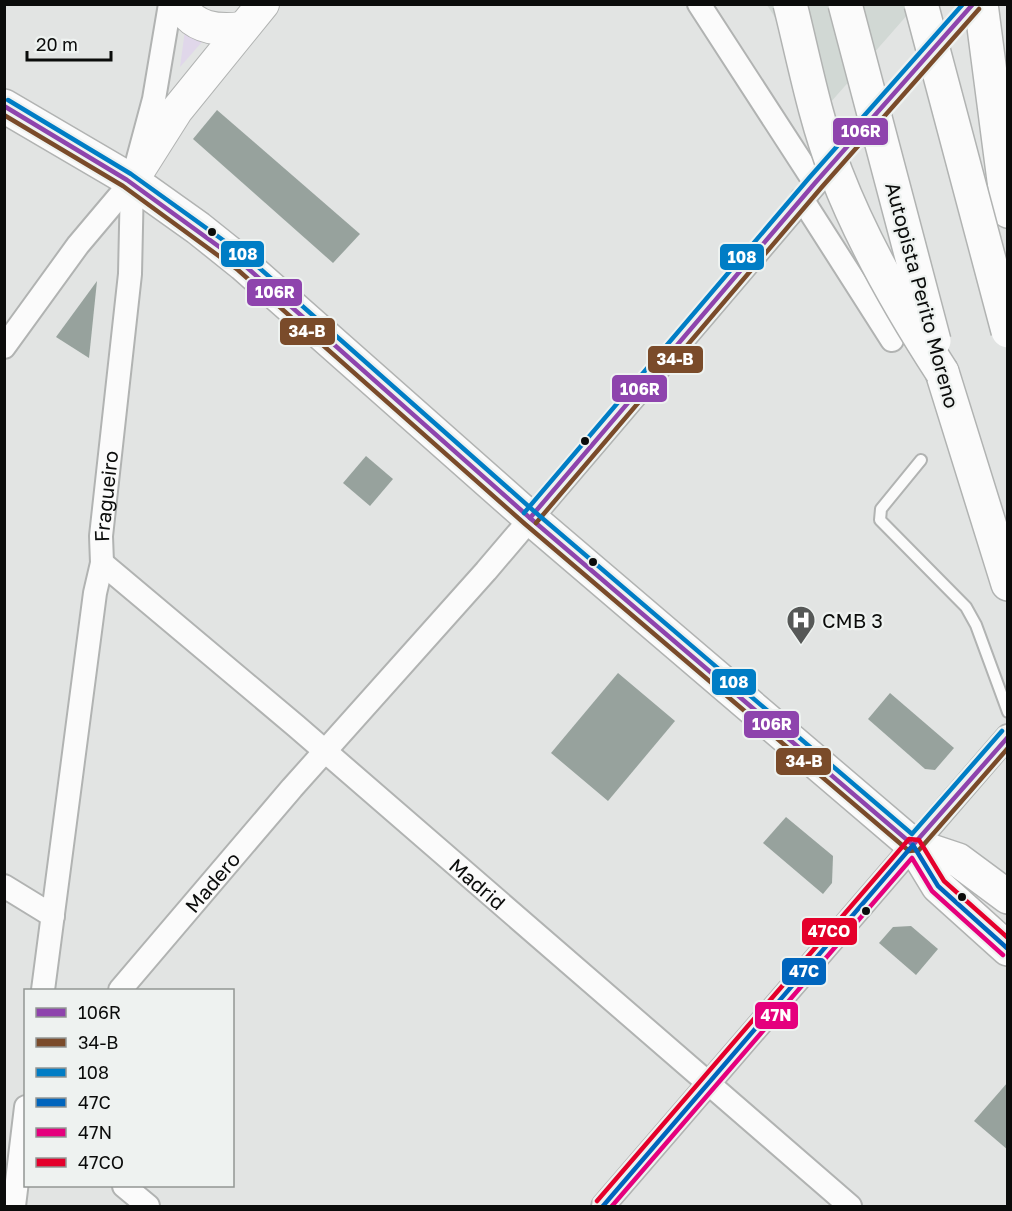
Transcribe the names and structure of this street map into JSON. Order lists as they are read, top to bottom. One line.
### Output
{"streets":{"main road":["Autopista Perito Moreno"],"street":["Fragueiro","Madero","Madrid"]},"crossings":[["Fragueiro","Madrid"],["Madero","Madrid"]],"places":{"hospital":["CMB 3"]},"lines":["transit line 106R","transit line 108","transit line 34-B","transit line 47CO","transit line 47C","transit line 47N"],"legend":["106R","34-B","108","47C","47N","47CO"],"scale_bar":"20 m"}
